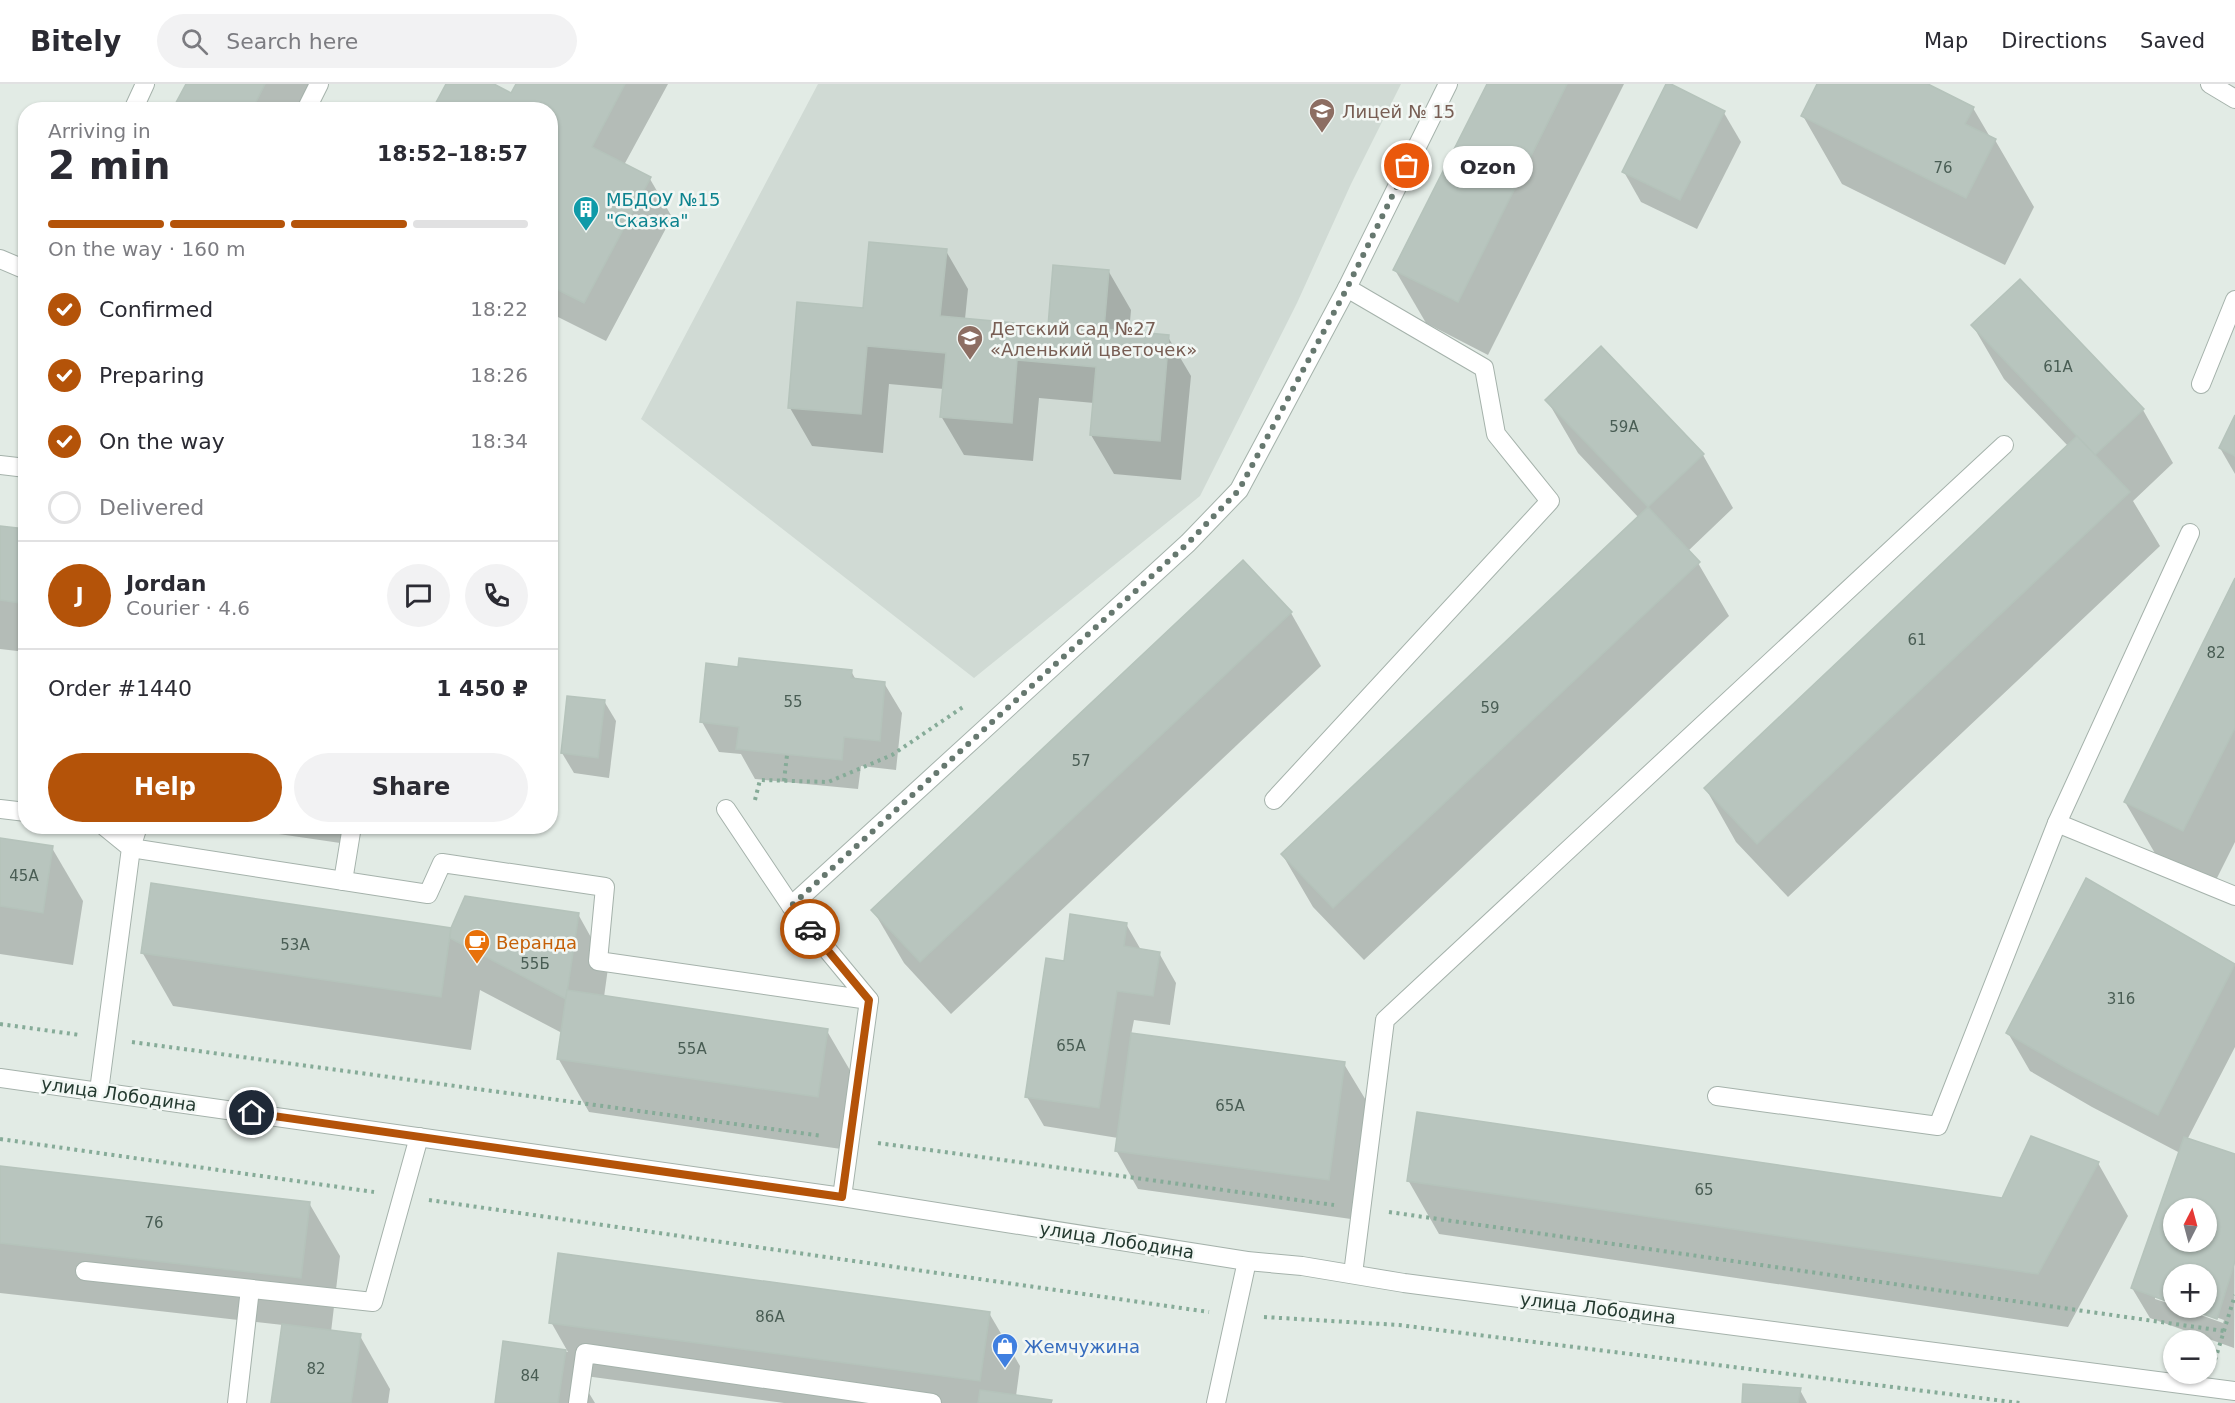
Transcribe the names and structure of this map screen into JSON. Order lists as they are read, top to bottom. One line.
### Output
{"streets":{"street":["улица Лободина"]},"places":{"school or university":["Лицей № 15","Детский сад №27 «Аленький цветочек»"],"other":["Ozon"],"building":["МБДОУ №15 \"Сказка\""],"cafe":["Веранда"],"shop":["Жемчужина"]},"house_numbers":["76","61А","59А","61","82","55","59","57","45А","53А","55Б","316","65А","55А","65А","65","76","86А","82","84"],"north":"top","page":{"header":"Bitely","search":"Search here","nav":["Map","Directions","Saved"],"heading":["2 min","Arriving in","18:52–18:57"],"panel":["Jordan","Courier · 4.6","Order #1440","1 450 ₽"],"bubble":"Ozon","bar":"On the way · 160 m","list":[["Confirmed","18:22"],["Preparing","18:26"],["On the way","18:34"],"Delivered"],"round":"J","buttons":["Help","Share"],"map_buttons":["+","−"]}}
